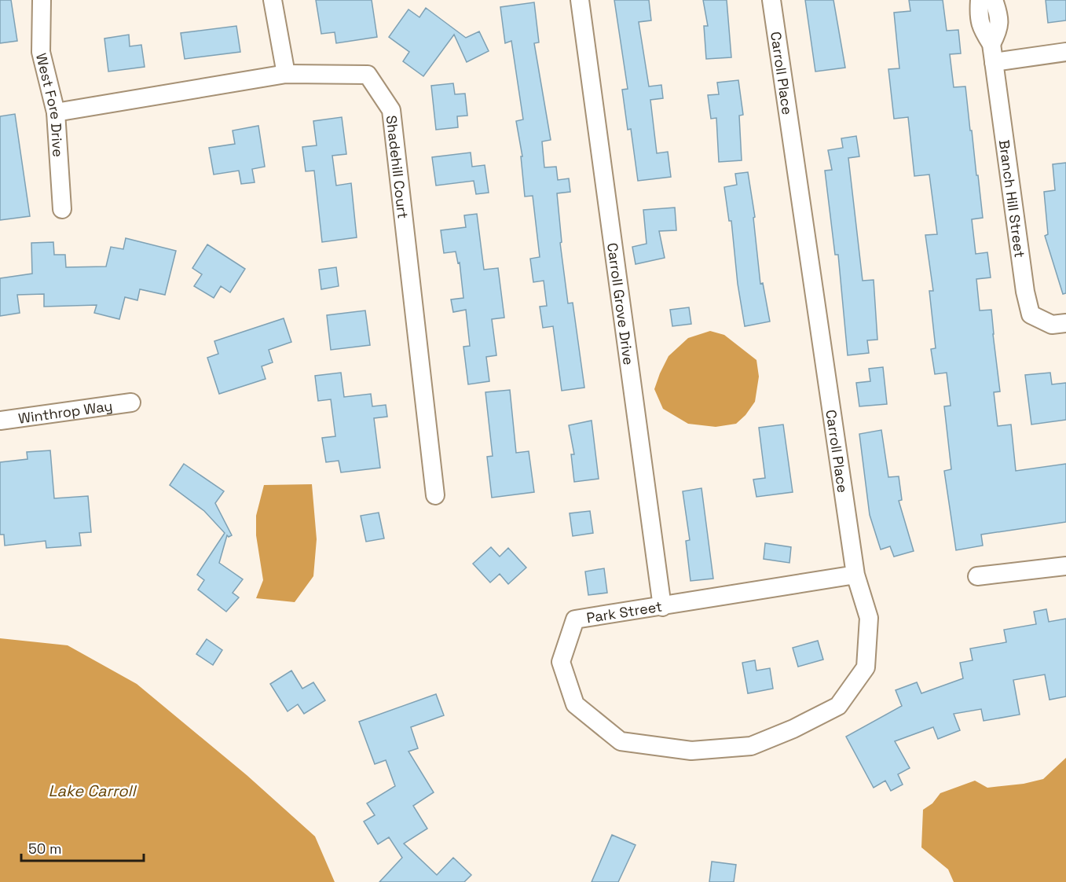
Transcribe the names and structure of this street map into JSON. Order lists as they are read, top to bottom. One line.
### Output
{"streets":{"street":["Carroll Place","West Fore Drive","Shadehill Court","Branch Hill Street","Carroll Grove Drive","Winthrop Way","Park Street"]},"crossings":[["Carroll Place","Park Street"],["West Fore Drive","Shadehill Court"],["Carroll Grove Drive","Park Street"]],"water":["Lake Carroll"],"scale_bar":"50 m"}
